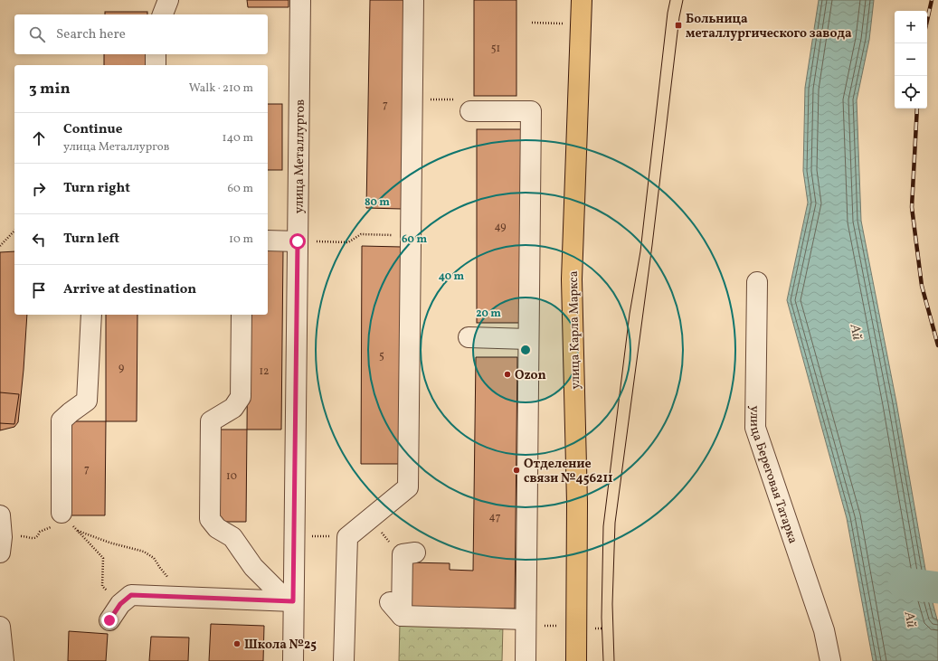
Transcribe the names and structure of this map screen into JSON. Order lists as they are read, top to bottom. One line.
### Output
{"streets":{"main road":["улица Карла Маркса"],"street":["улица Металлургов","улица Береговая Татарка"]},"water":["Ай"],"places":{"transit":["Больница металлургического завода"],"other":["Ozon","Отделение связи №456211","Школа №25"]},"house_numbers":["51","7","49","5","9","12","7","10","47"],"page":{"map_buttons":["+","−"],"search":"Search here","heading":["3 min","Walk · 210 m"],"list":[["Continue","улица Металлургов","140 m"],["Turn right","60 m"],["Turn left","10 m"],"Arrive at destination"]},"rings":["80 m","60 m","40 m","20 m"]}
